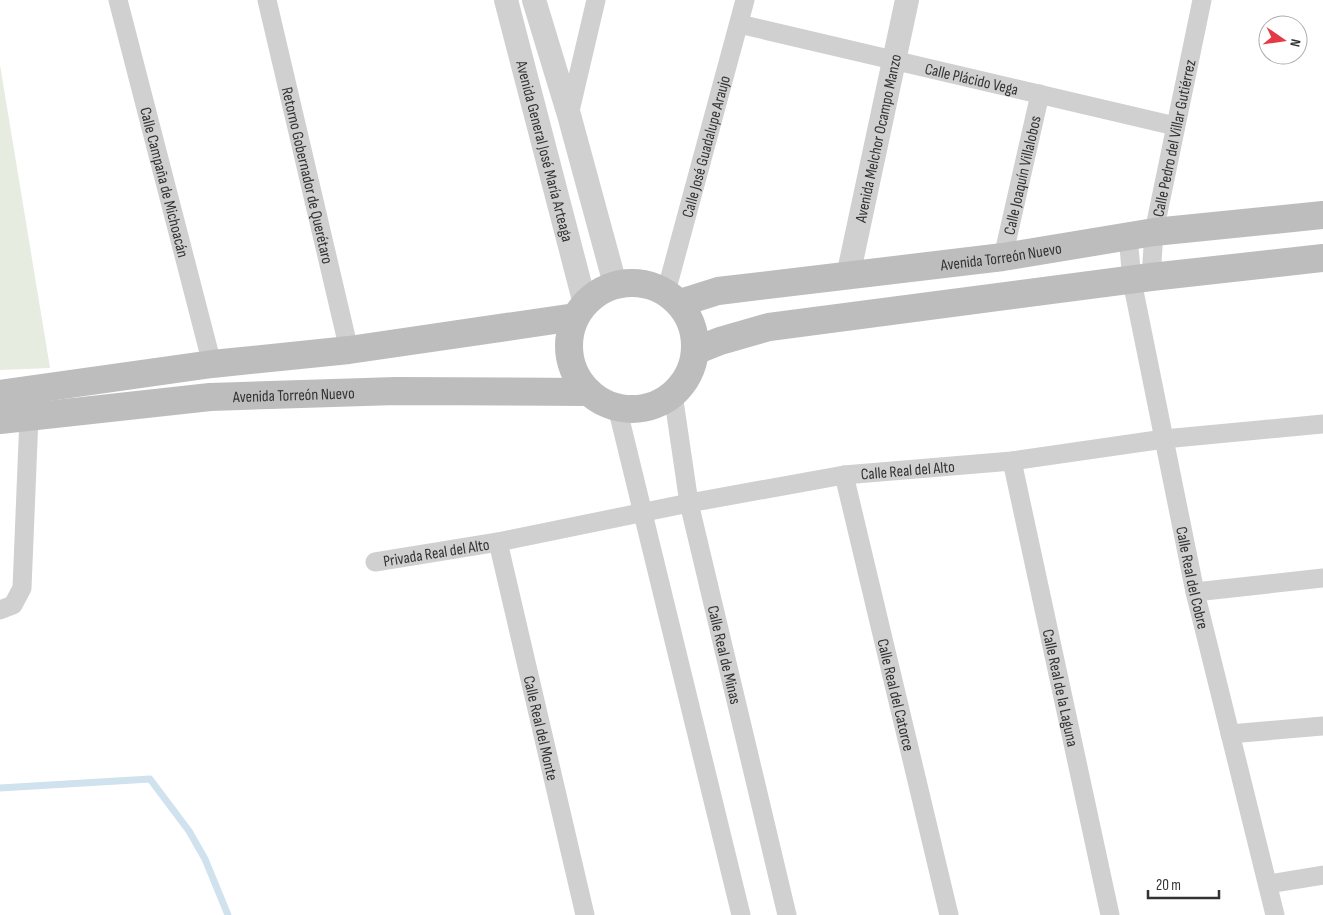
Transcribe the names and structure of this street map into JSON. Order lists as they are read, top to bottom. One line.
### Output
{"streets":{"main road":["Avenida Torreón Nuevo"],"street":["Calle Plácido Vega","Avenida Melchor Ocampo Manzo","Calle Pedro del Villar Gutiérrez","Calle José Guadalupe Araujo","Avenida General José María Arteaga","Retorno Gobernador de Querétaro","Calle Joaquín Villalobos","Calle Campaña de Michoacán","Calle Real del Alto","Privada Real del Alto","Calle Real del Cobre","Calle Real de Minas","Calle Real de la Laguna","Calle Real del Catorce","Calle Real del Monte"]},"crossings":[["Calle Plácido Vega","Avenida Melchor Ocampo Manzo"],["Calle Plácido Vega","Calle Pedro del Villar Gutiérrez"],["Calle Plácido Vega","Calle José Guadalupe Araujo"],["Calle Plácido Vega","Calle Joaquín Villalobos"],["Avenida Melchor Ocampo Manzo","Avenida Torreón Nuevo"],["Calle Pedro del Villar Gutiérrez","Avenida Torreón Nuevo"],["Calle Pedro del Villar Gutiérrez","Calle Real del Cobre"],["Calle José Guadalupe Araujo","Avenida General José María Arteaga"],["Calle José Guadalupe Araujo","Avenida Torreón Nuevo"],["Calle José Guadalupe Araujo","Calle Real de Minas"],["Avenida General José María Arteaga","Avenida Torreón Nuevo"],["Avenida General José María Arteaga","Calle Real de Minas"],["Calle Joaquín Villalobos","Avenida Torreón Nuevo"],["Avenida Torreón Nuevo","Calle Real del Cobre"],["Avenida Torreón Nuevo","Calle Real de Minas"],["Calle Real del Alto","Privada Real del Alto"],["Calle Real del Alto","Calle Real del Cobre"],["Calle Real del Alto","Calle Real de Minas"],["Calle Real del Alto","Calle Real de la Laguna"],["Calle Real del Alto","Calle Real del Catorce"],["Calle Real del Alto","Calle Real del Monte"],["Privada Real del Alto","Calle Real del Monte"]],"scale_bar":"20 m","north":"right"}
